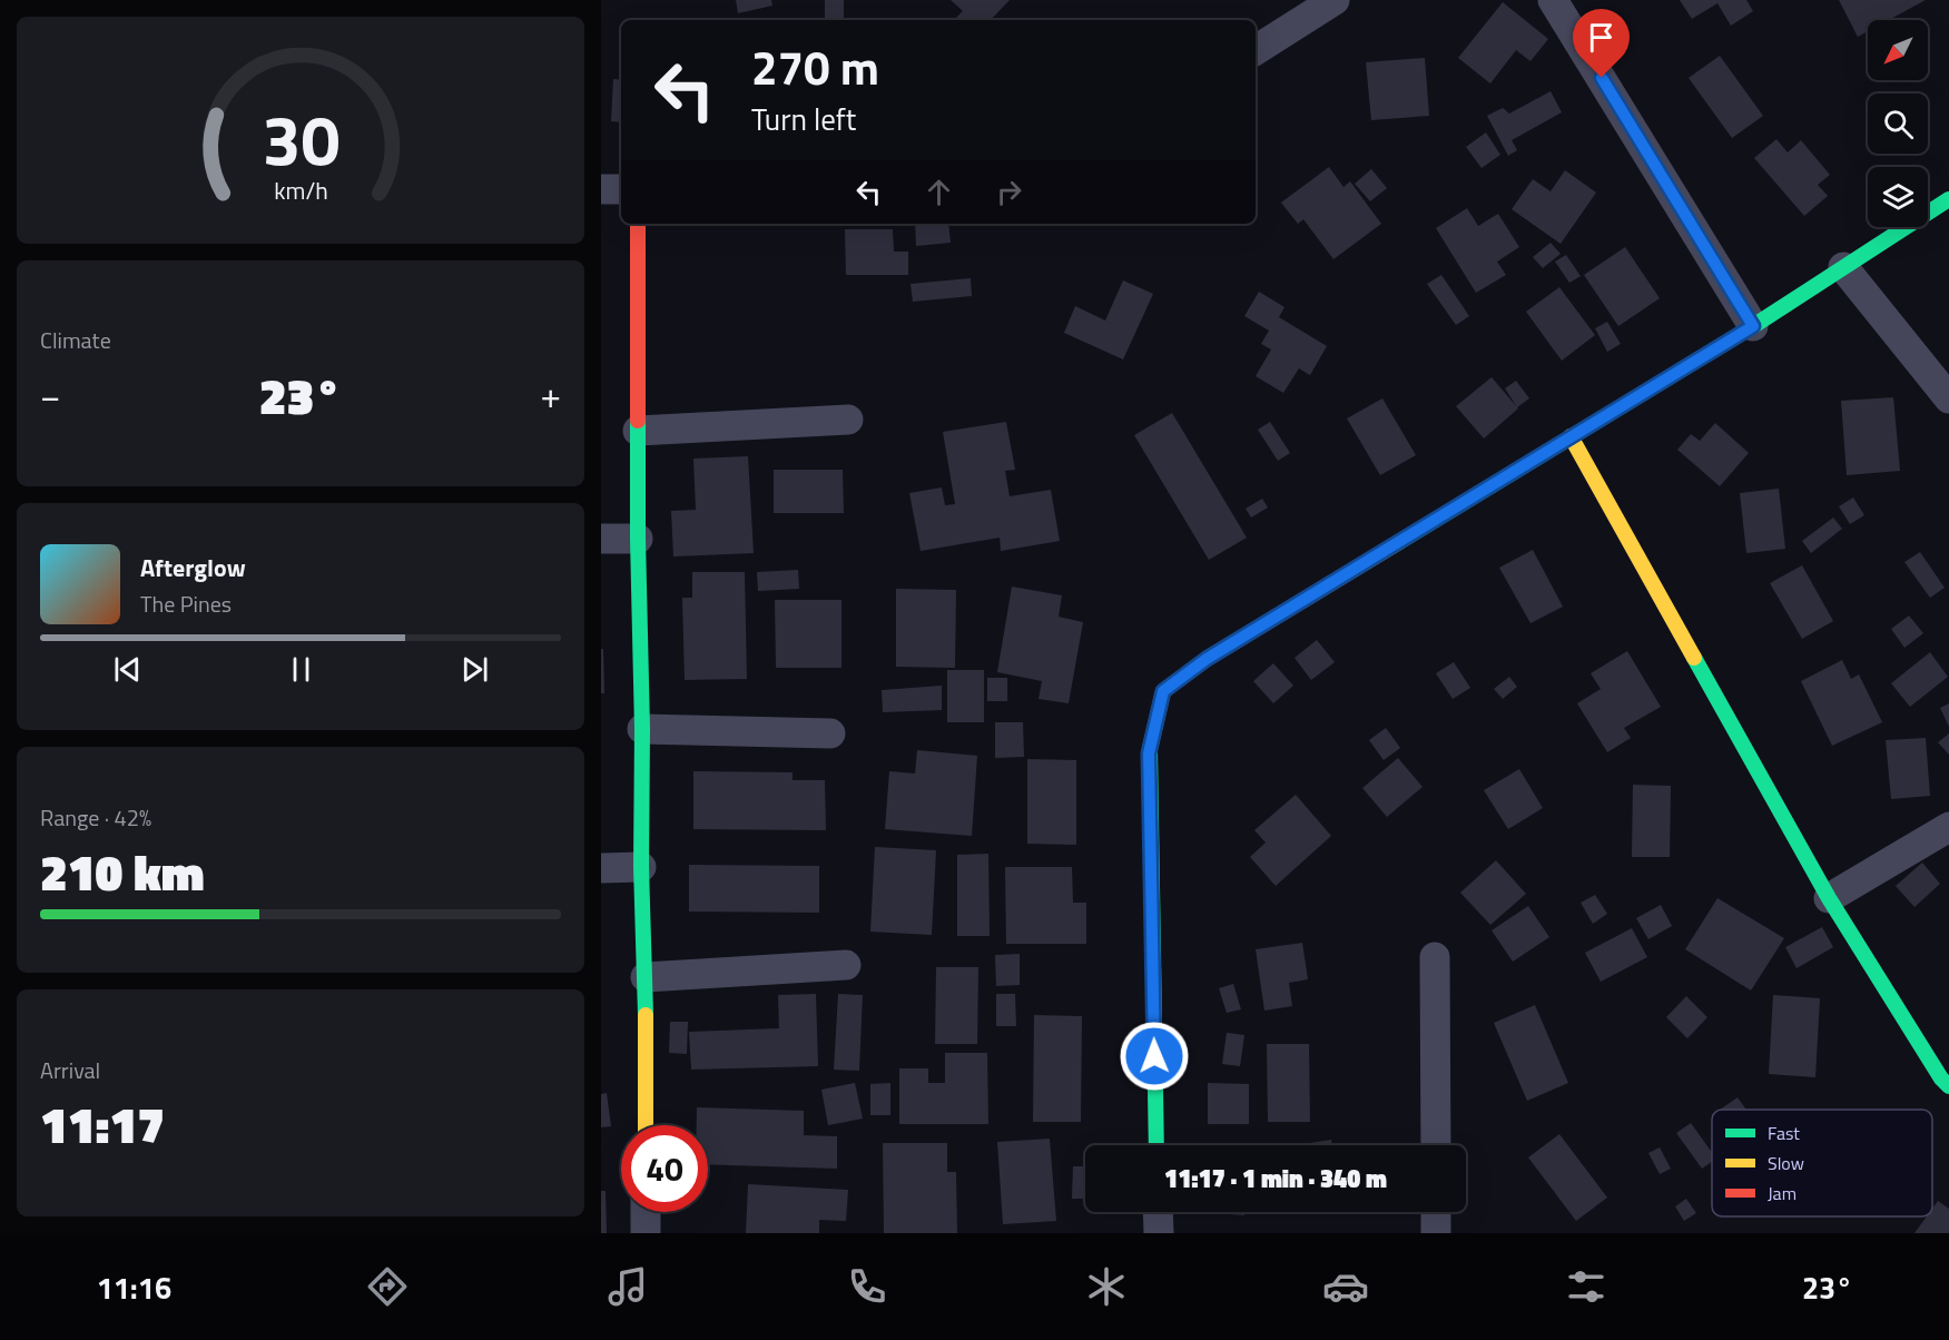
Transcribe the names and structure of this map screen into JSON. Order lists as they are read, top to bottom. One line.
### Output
{"legend":["Fast","Slow","Jam"],"north":"bottom left","page":{"turn":["270 m","Turn left"],"tile":["Climate",["Range · 42%","210 km"],["Arrival","11:17"]],"heat":["−","23°","+"],"song":["Afterglow","The Pines"],"limit":"40","trip":"11:17 · 1 min · 340 m","tabs":["11:16","23°"],"gauge":["30","km/h"]}}
